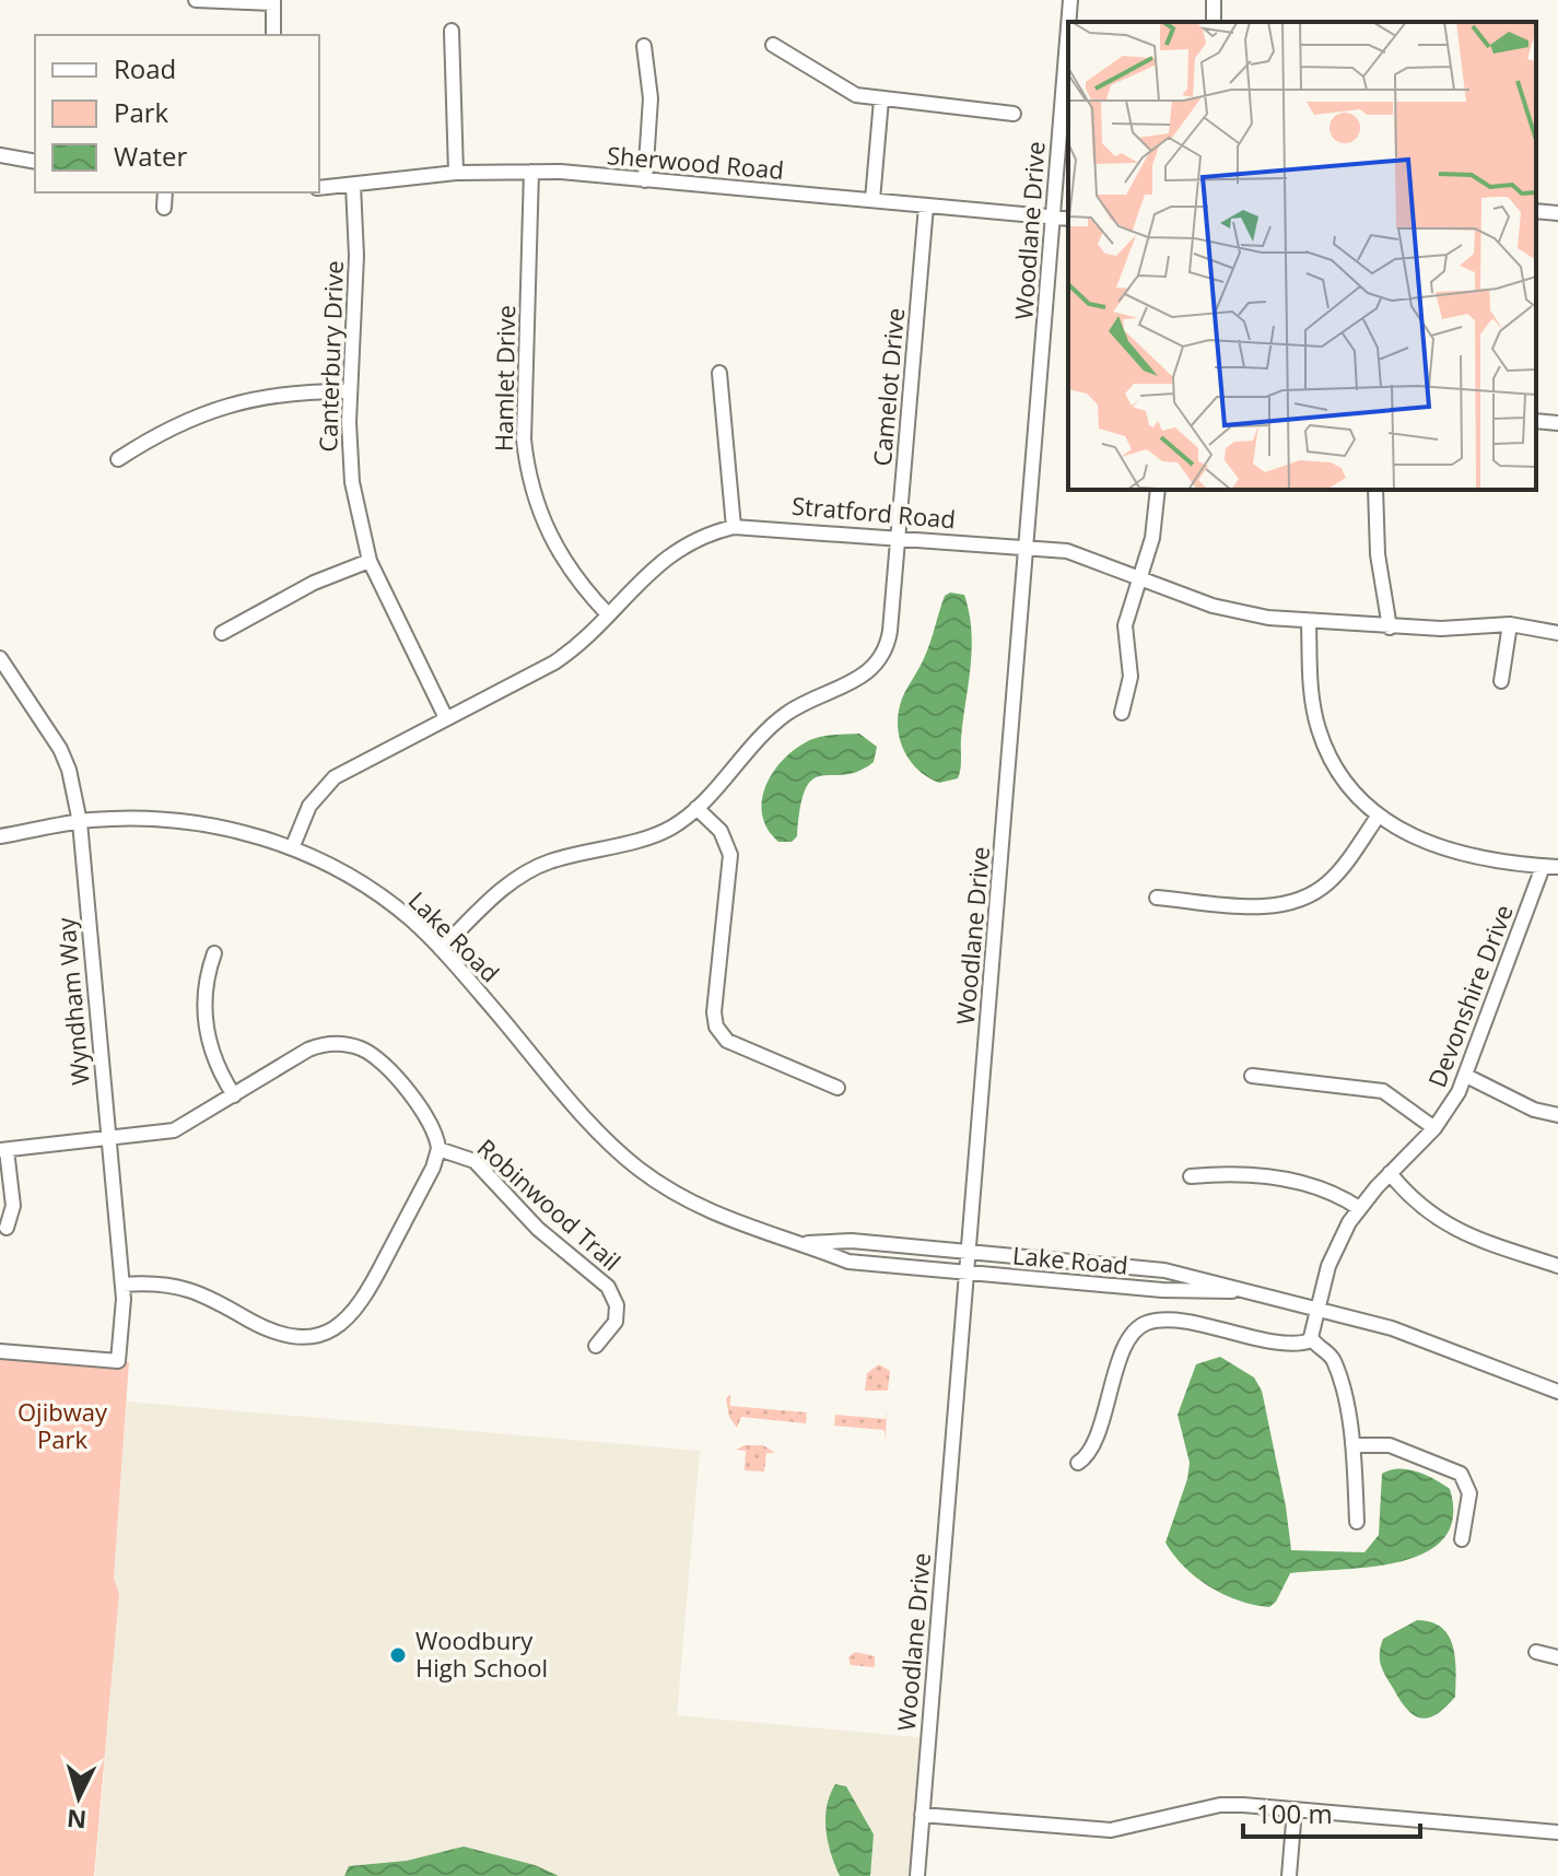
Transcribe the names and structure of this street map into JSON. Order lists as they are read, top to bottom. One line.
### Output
{"streets":{"street":["Sherwood Road","Woodlane Drive","Canterbury Drive","Hamlet Drive","Camelot Drive","Stratford Road","Lake Road","Devonshire Drive","Wyndham Way","Robinwood Trail"]},"crossings":[["Sherwood Road","Woodlane Drive"],["Sherwood Road","Canterbury Drive"],["Sherwood Road","Hamlet Drive"],["Sherwood Road","Camelot Drive"],["Woodlane Drive","Stratford Road"],["Woodlane Drive","Lake Road"],["Canterbury Drive","Stratford Road"],["Hamlet Drive","Stratford Road"],["Camelot Drive","Stratford Road"],["Camelot Drive","Lake Road"],["Stratford Road","Lake Road"],["Lake Road","Devonshire Drive"],["Lake Road","Wyndham Way"],["Wyndham Way","Robinwood Trail"]],"parks":["Ojibway Park"],"places":["Woodbury High School"],"legend":["Road","Park","Water"],"scale_bar":"100 m","north":"bottom"}
